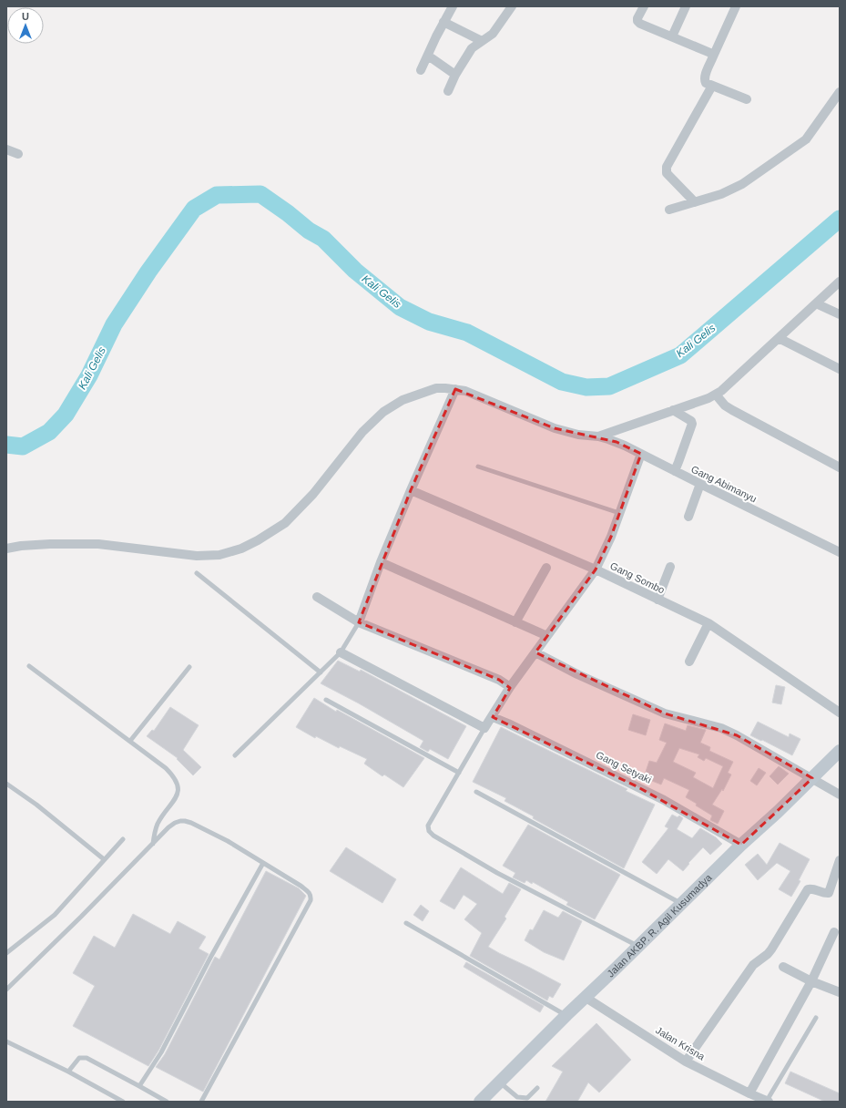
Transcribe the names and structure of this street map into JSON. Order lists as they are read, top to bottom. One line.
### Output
{"streets":{"main road":["Jalan AKBP. R. Agil Kusumadya"],"street":["Gang Abimanyu","Gang Sombo","Gang Setyaki","Jalan Krisna"]},"crossings":[["Gang Setyaki","Jalan AKBP. R. Agil Kusumadya"],["Jalan AKBP. R. Agil Kusumadya","Jalan Krisna"]],"water":["Kali Gelis"],"north":"top"}
